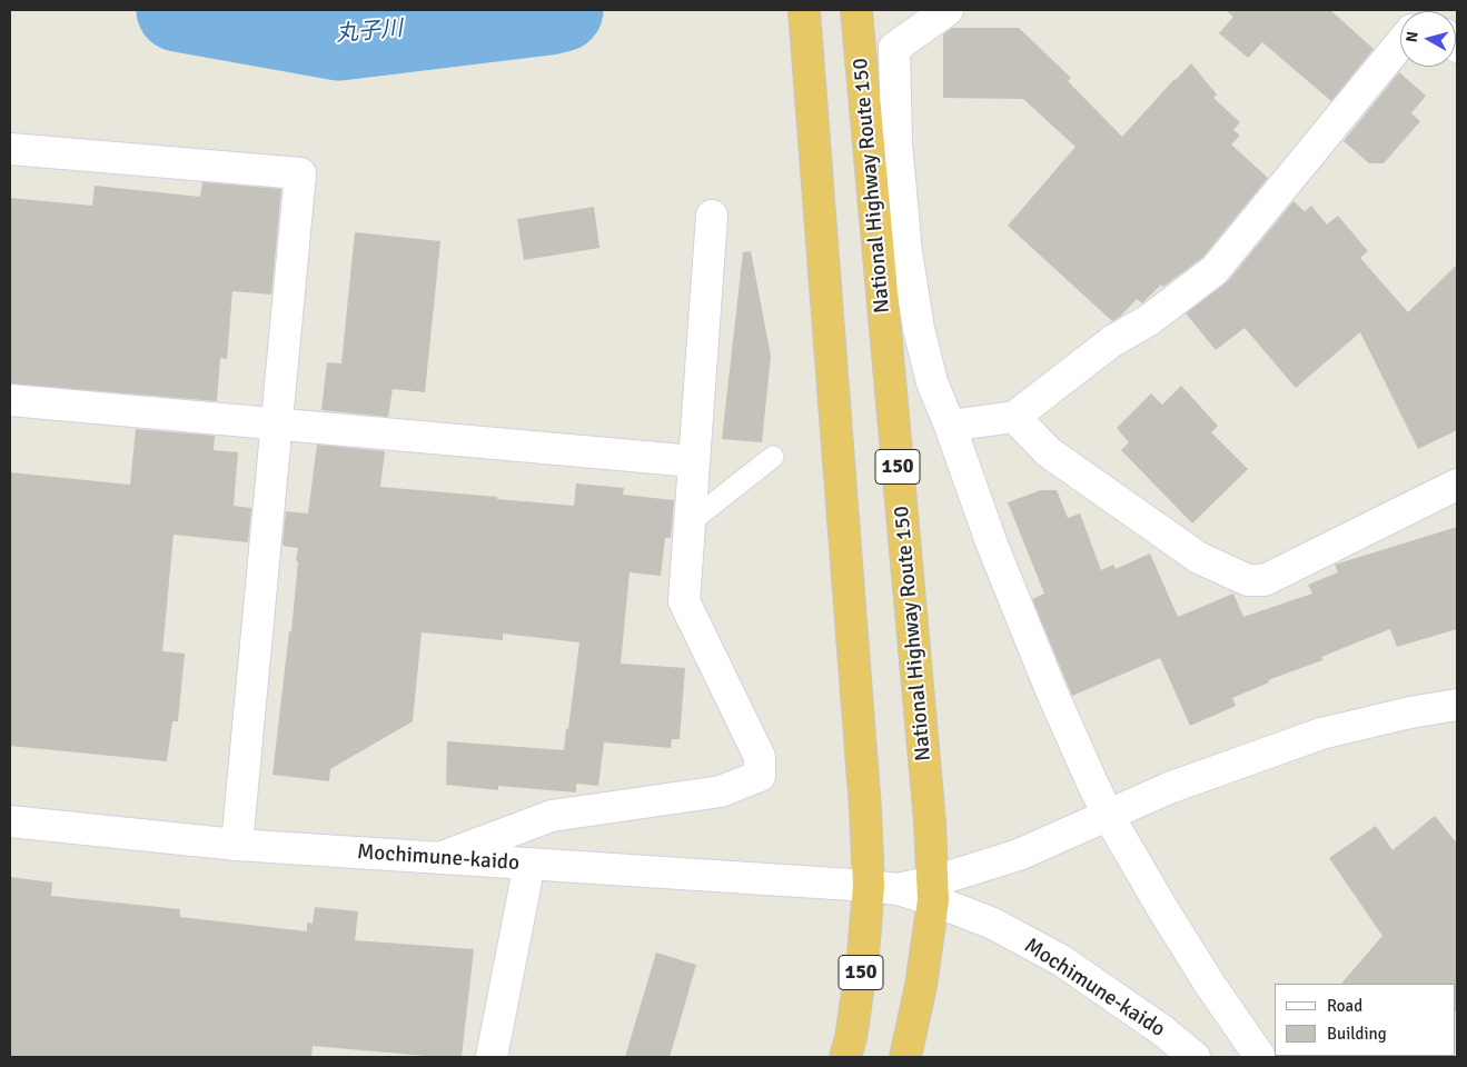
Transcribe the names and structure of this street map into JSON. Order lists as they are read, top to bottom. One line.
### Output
{"streets":{"highway":["National Highway Route 150","150"],"street":["Mochimune-kaido"]},"crossings":[["National Highway Route 150","Mochimune-kaido"],["150","Mochimune-kaido"]],"water":["丸子川"],"legend":["Road","Building"],"north":"left"}
